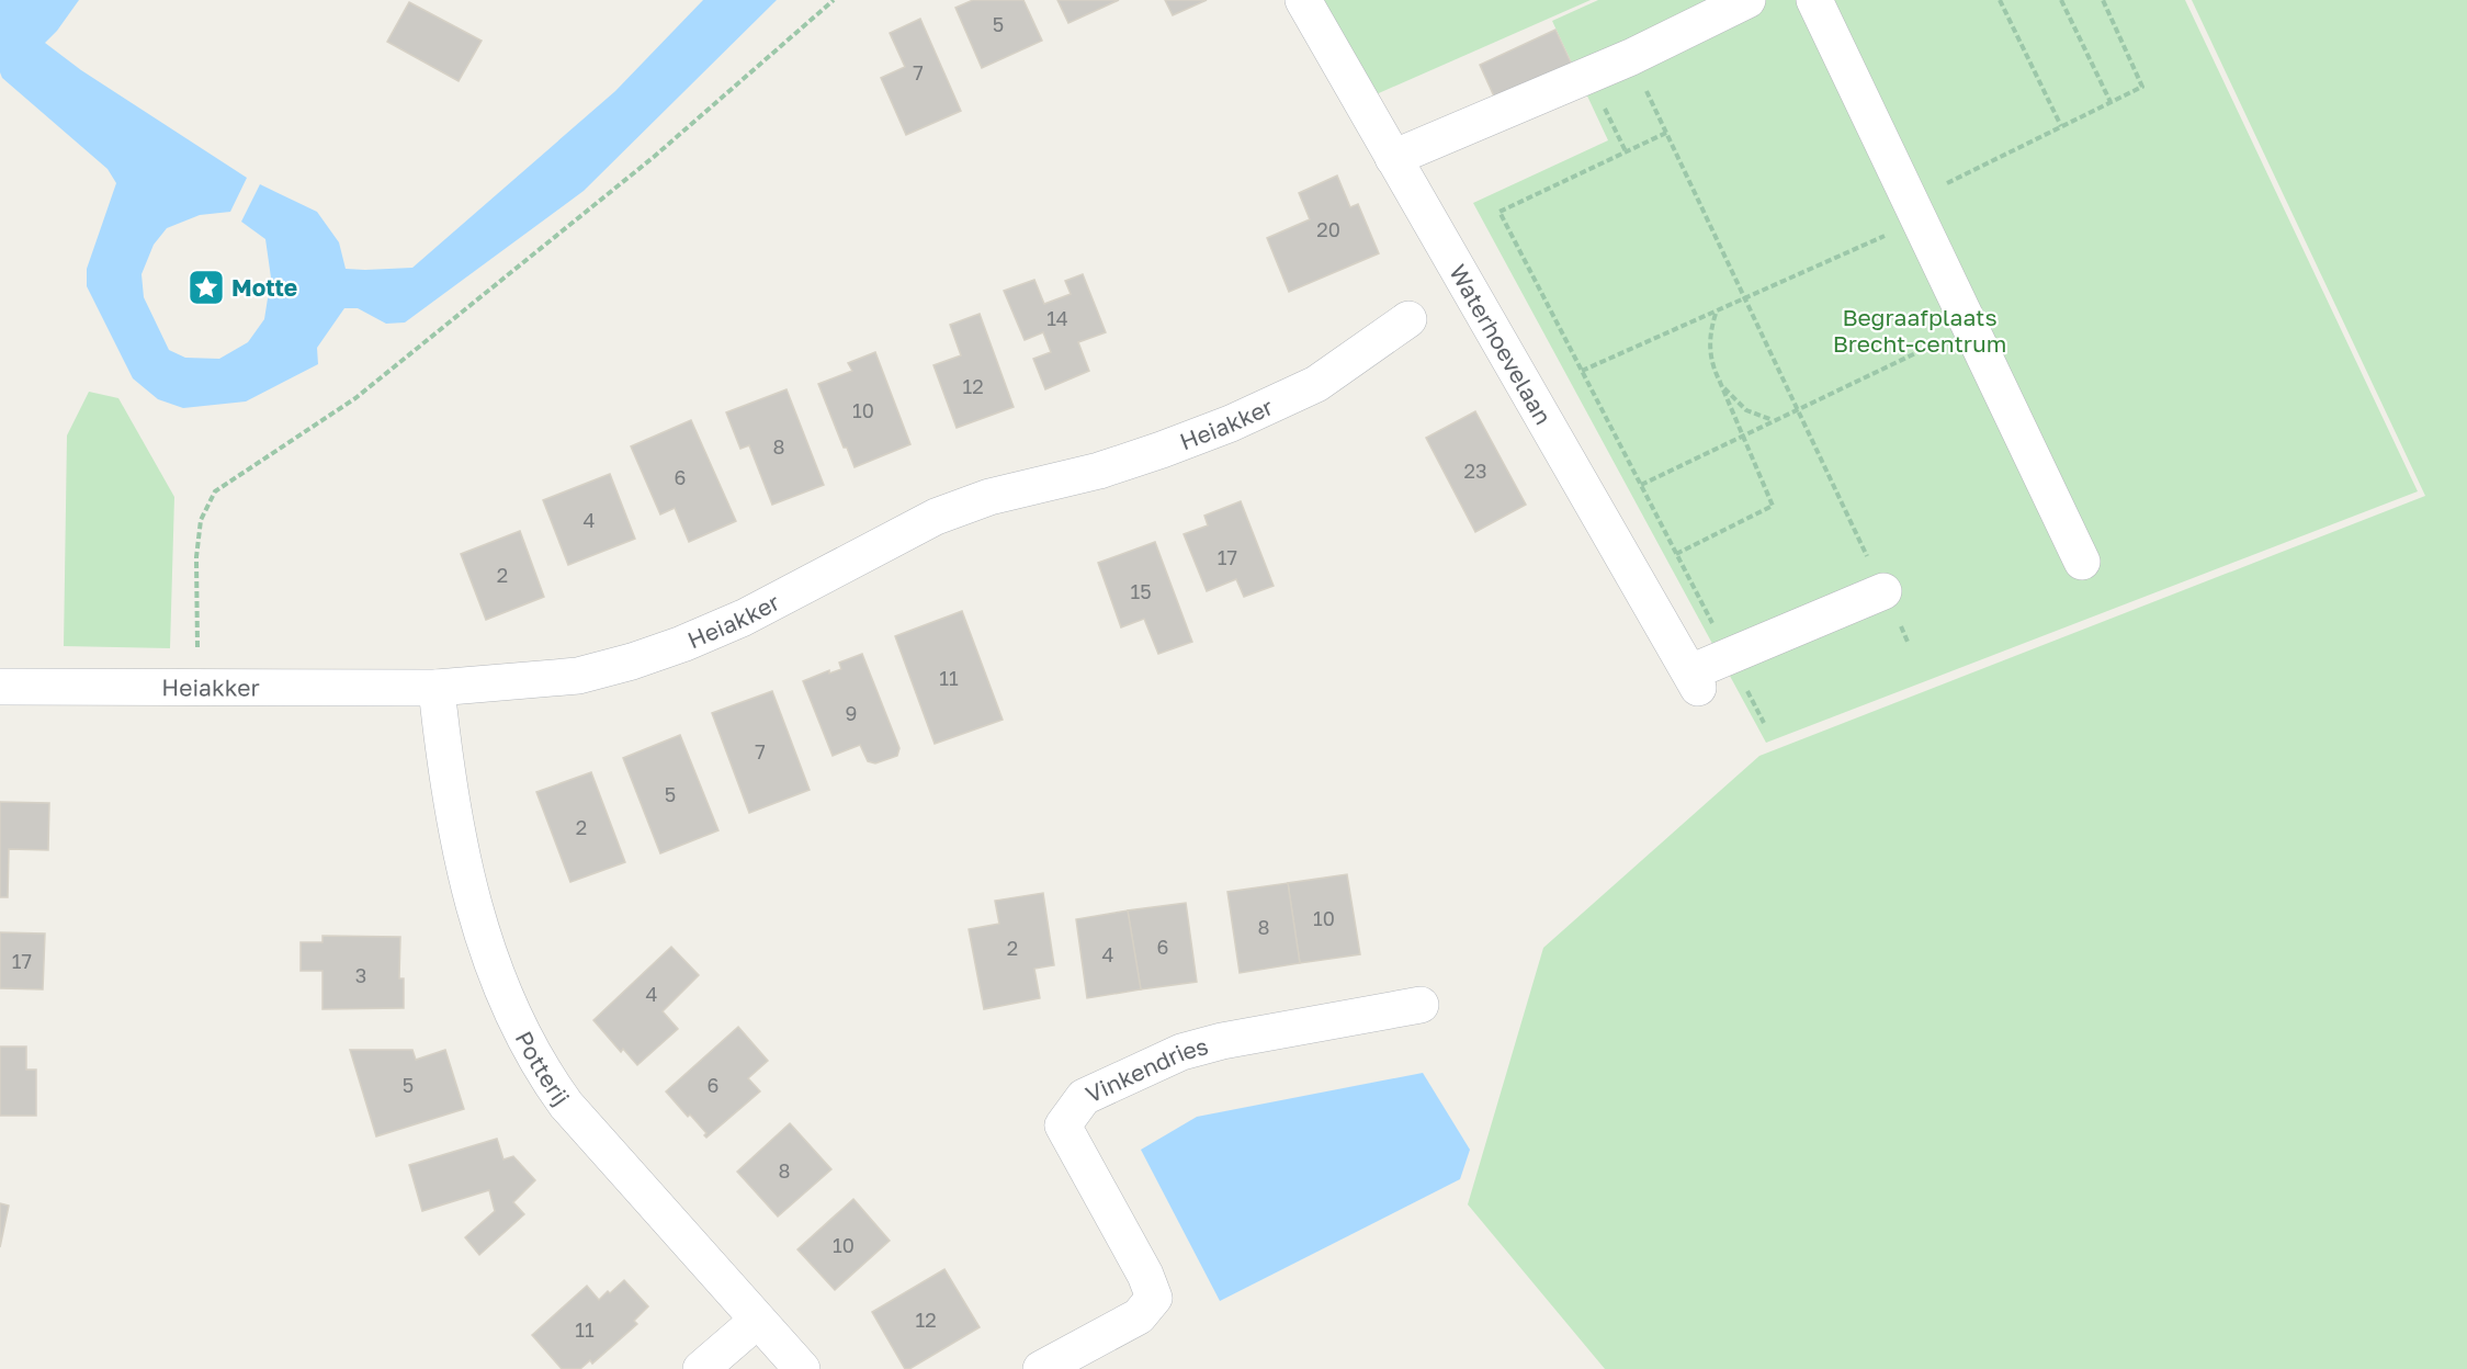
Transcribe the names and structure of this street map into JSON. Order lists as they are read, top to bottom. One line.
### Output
{"streets":{"street":["Waterhoevelaan","Heiakker","Potterij","Vinkendries"]},"crossings":[["Heiakker","Potterij"]],"parks":["Begraafplaats Brecht-centrum"],"places":{"place":["Motte"]},"house_numbers":["5","7","20","14","12","10","8","23","6","4","17","2","15","11","9","7","5","2","10","8","6","2","4","17","3","4","5","6","8","10","12","11"]}
